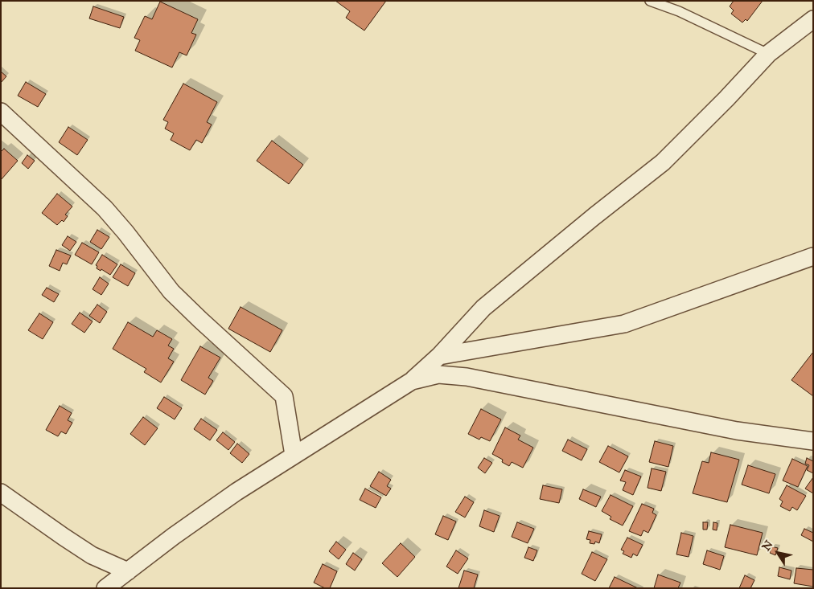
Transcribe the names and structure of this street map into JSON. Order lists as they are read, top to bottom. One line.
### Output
{"north":"top left"}
